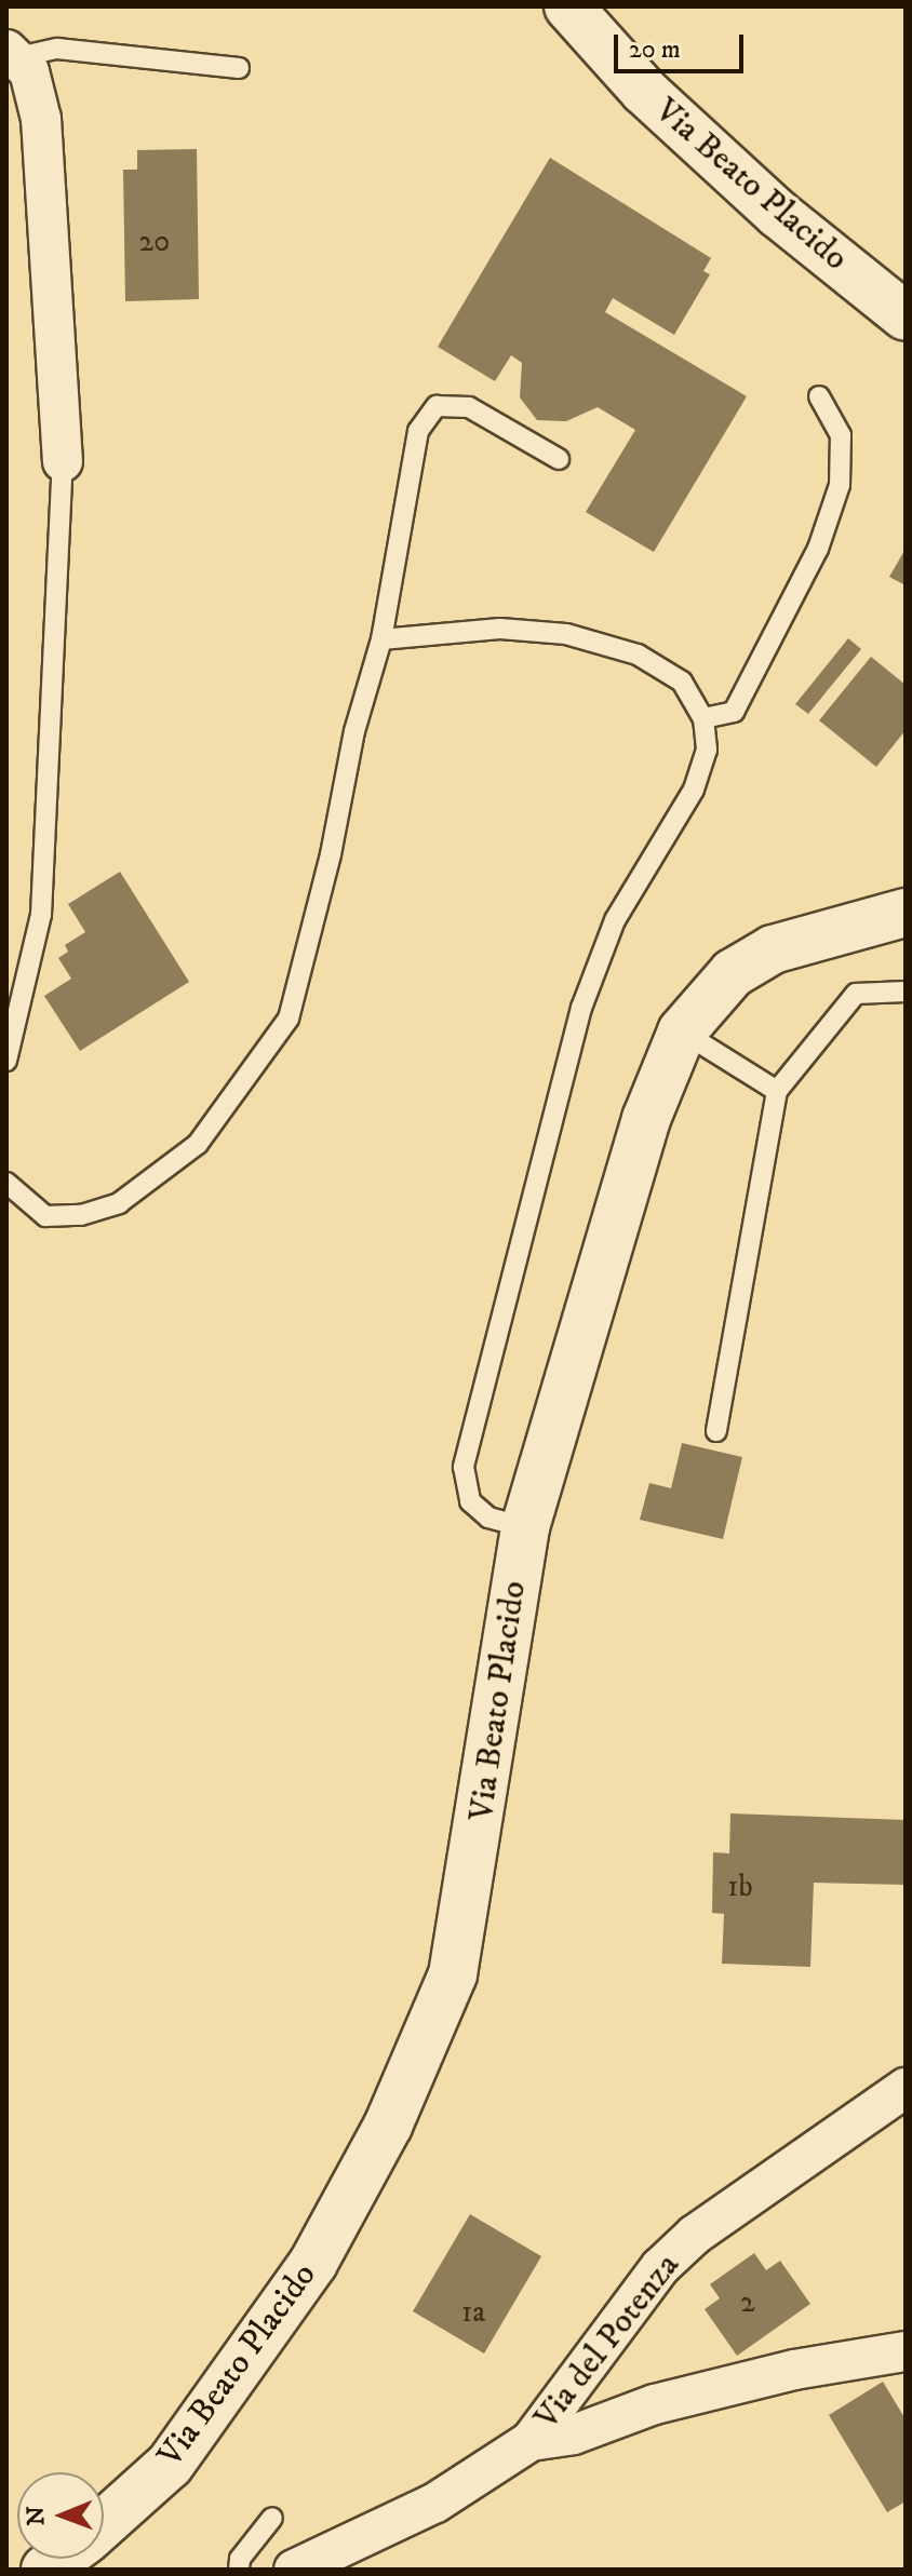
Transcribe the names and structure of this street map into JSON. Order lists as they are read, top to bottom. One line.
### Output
{"streets":{"main road":["Via Beato Placido"],"street":["Via del Potenza"]},"house_numbers":["20","1b","2","1a"],"scale_bar":"20 m","north":"left"}
